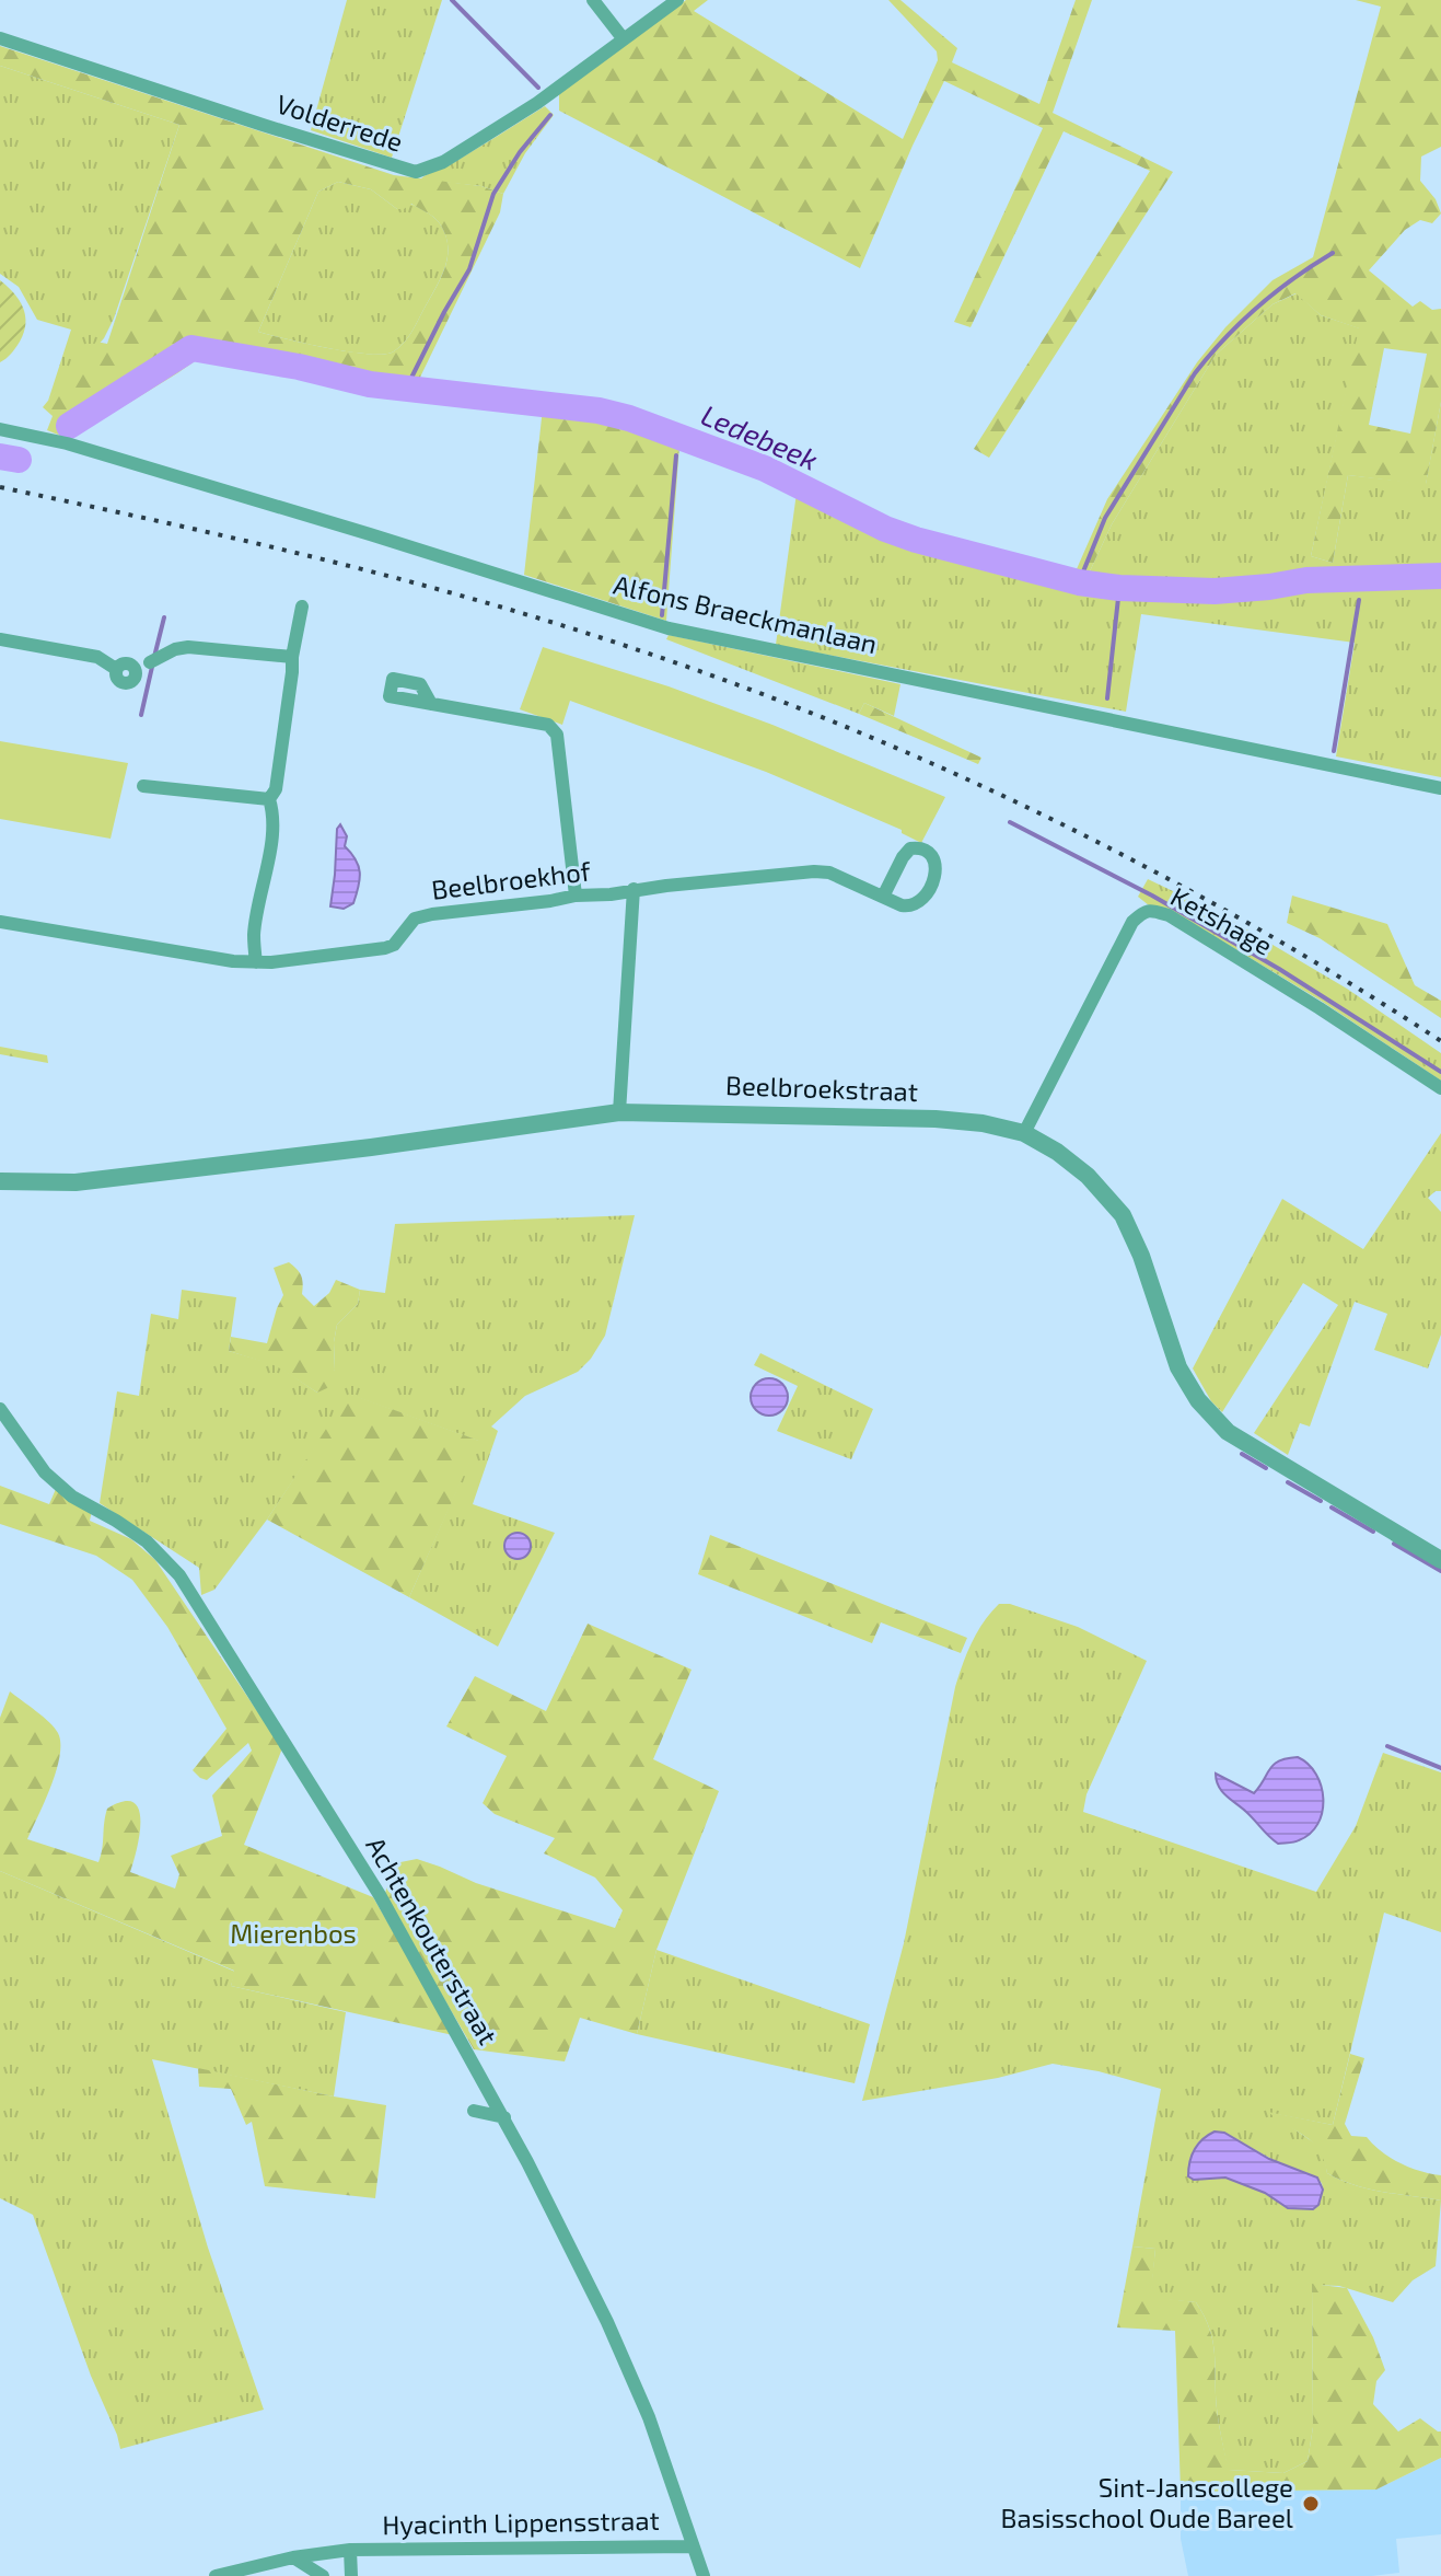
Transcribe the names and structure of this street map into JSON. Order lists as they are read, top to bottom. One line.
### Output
{"streets":{"street":["Volderrede","Alfons Braeckmanlaan","Beelbroekhof","Ketshage","Beelbroekstraat","Achtenkouterstraat","Hyacinth Lippensstraat"]},"crossings":[["Ketshage","Beelbroekstraat"],["Achtenkouterstraat","Hyacinth Lippensstraat"]],"water":["Ledebeek"],"parks":["Mierenbos"],"places":["Sint-Janscollege Basisschool Oude Bareel"]}
